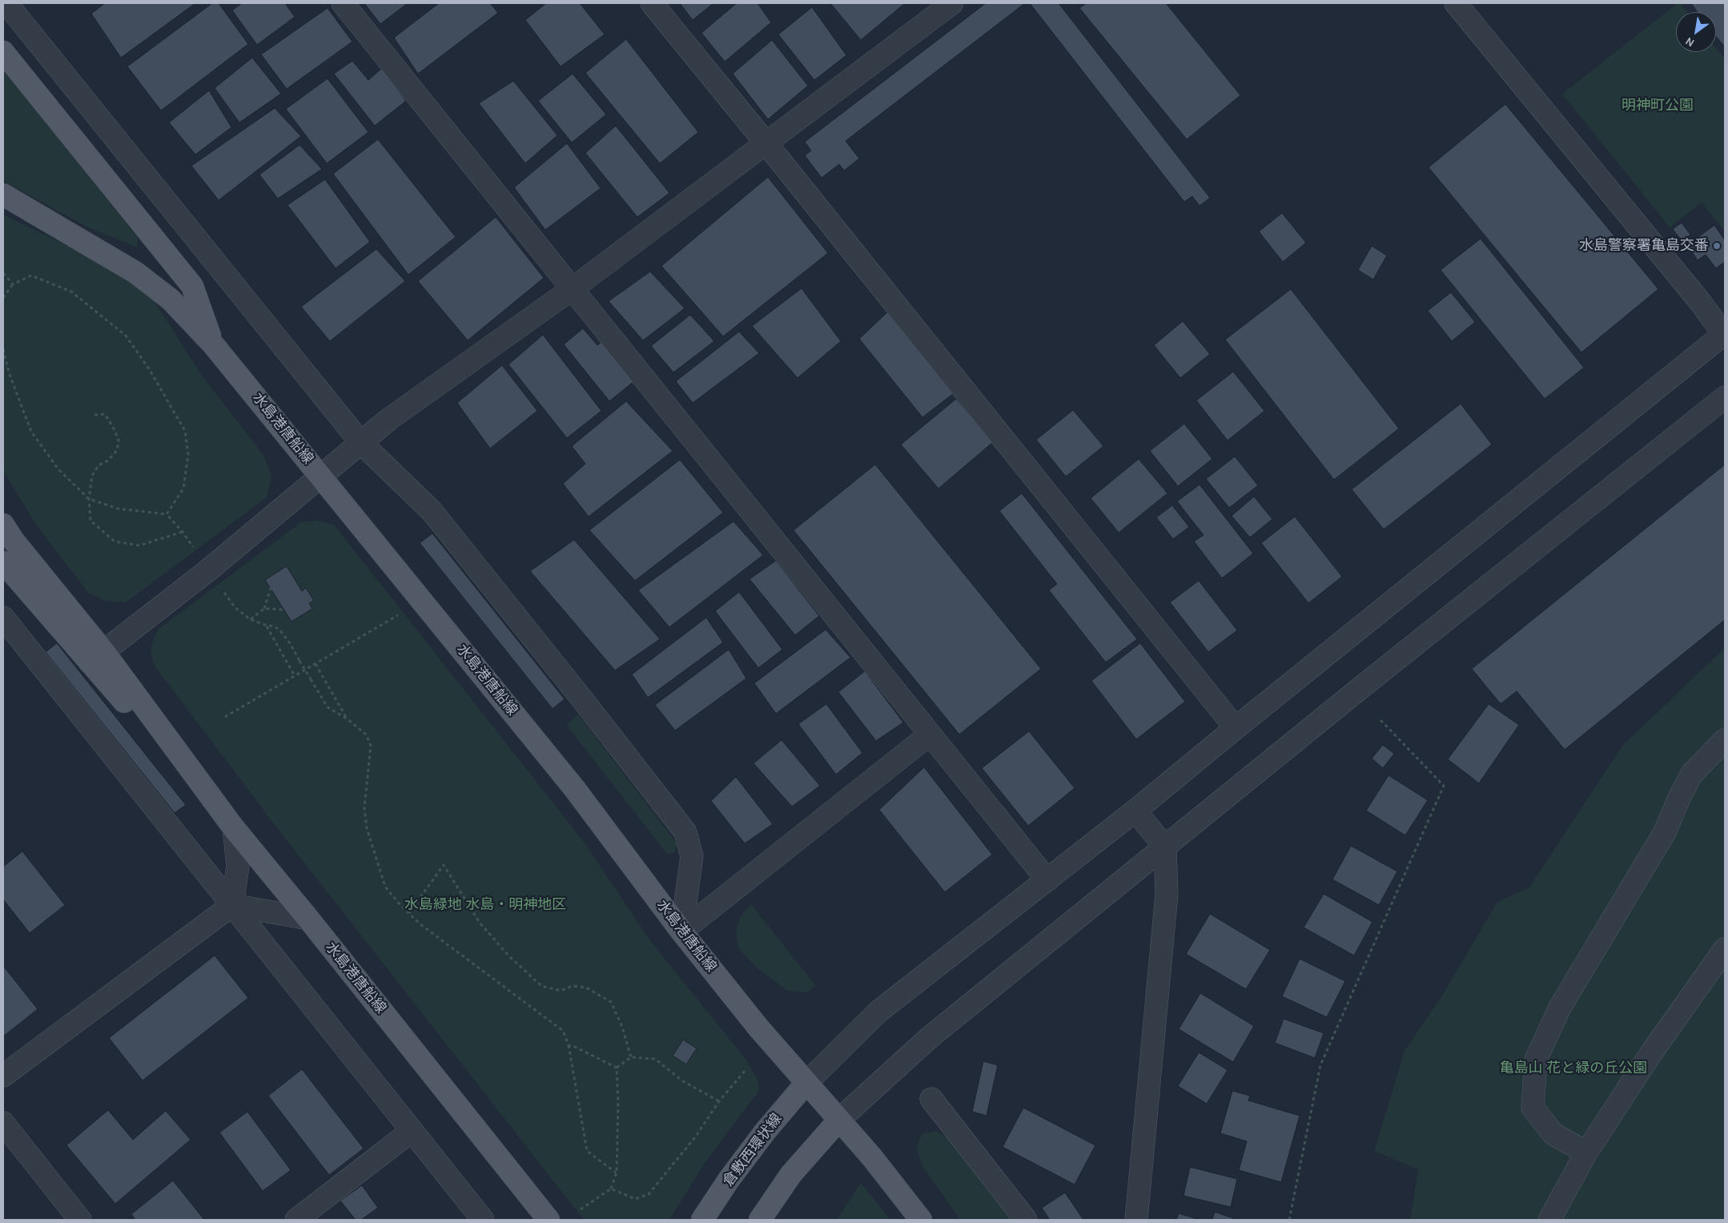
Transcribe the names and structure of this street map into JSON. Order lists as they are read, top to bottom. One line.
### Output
{"streets":{"main road":["水島港唐船線","倉敷西環状線"]},"crossings":[["水島港唐船線","倉敷西環状線"]],"parks":["明神町公園","水島緑地 水島・明神地区","亀島山 花と緑の丘公園"],"places":["水島警察署亀島交番"],"north":"bottom left"}
